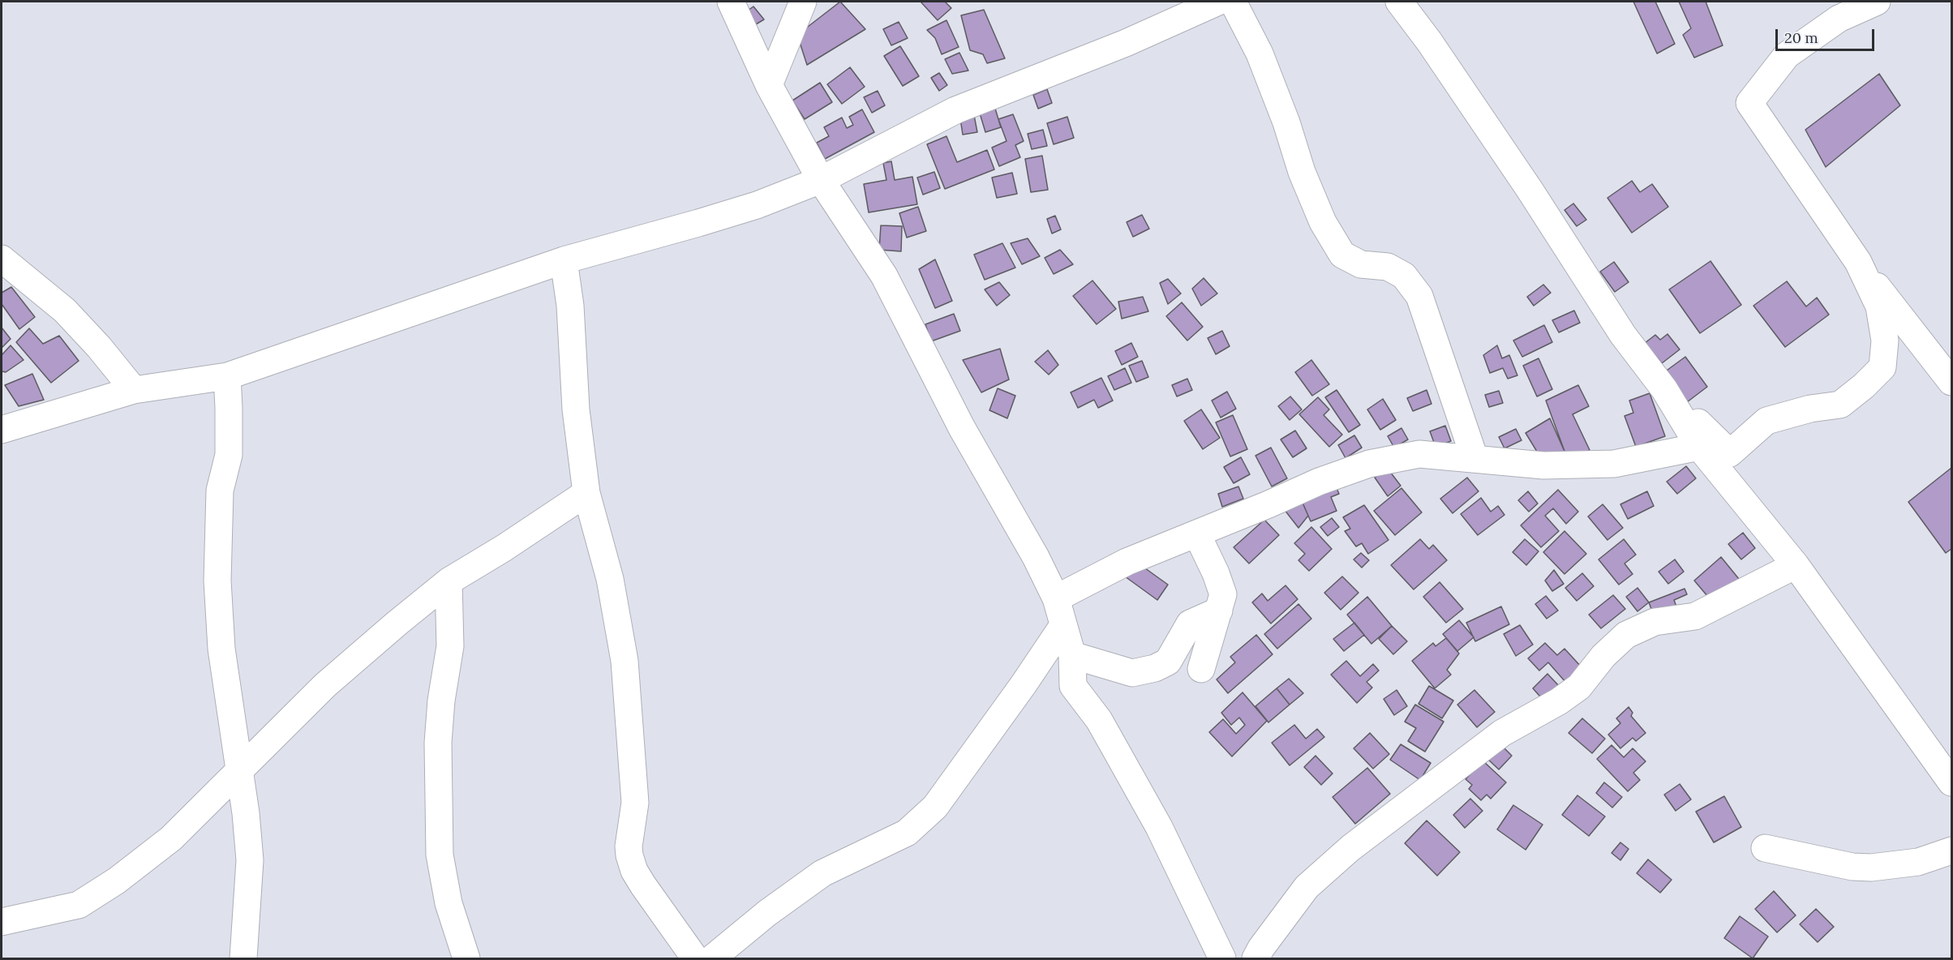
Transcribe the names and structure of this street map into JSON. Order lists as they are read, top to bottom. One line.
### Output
{"scale_bar":"20 m"}
